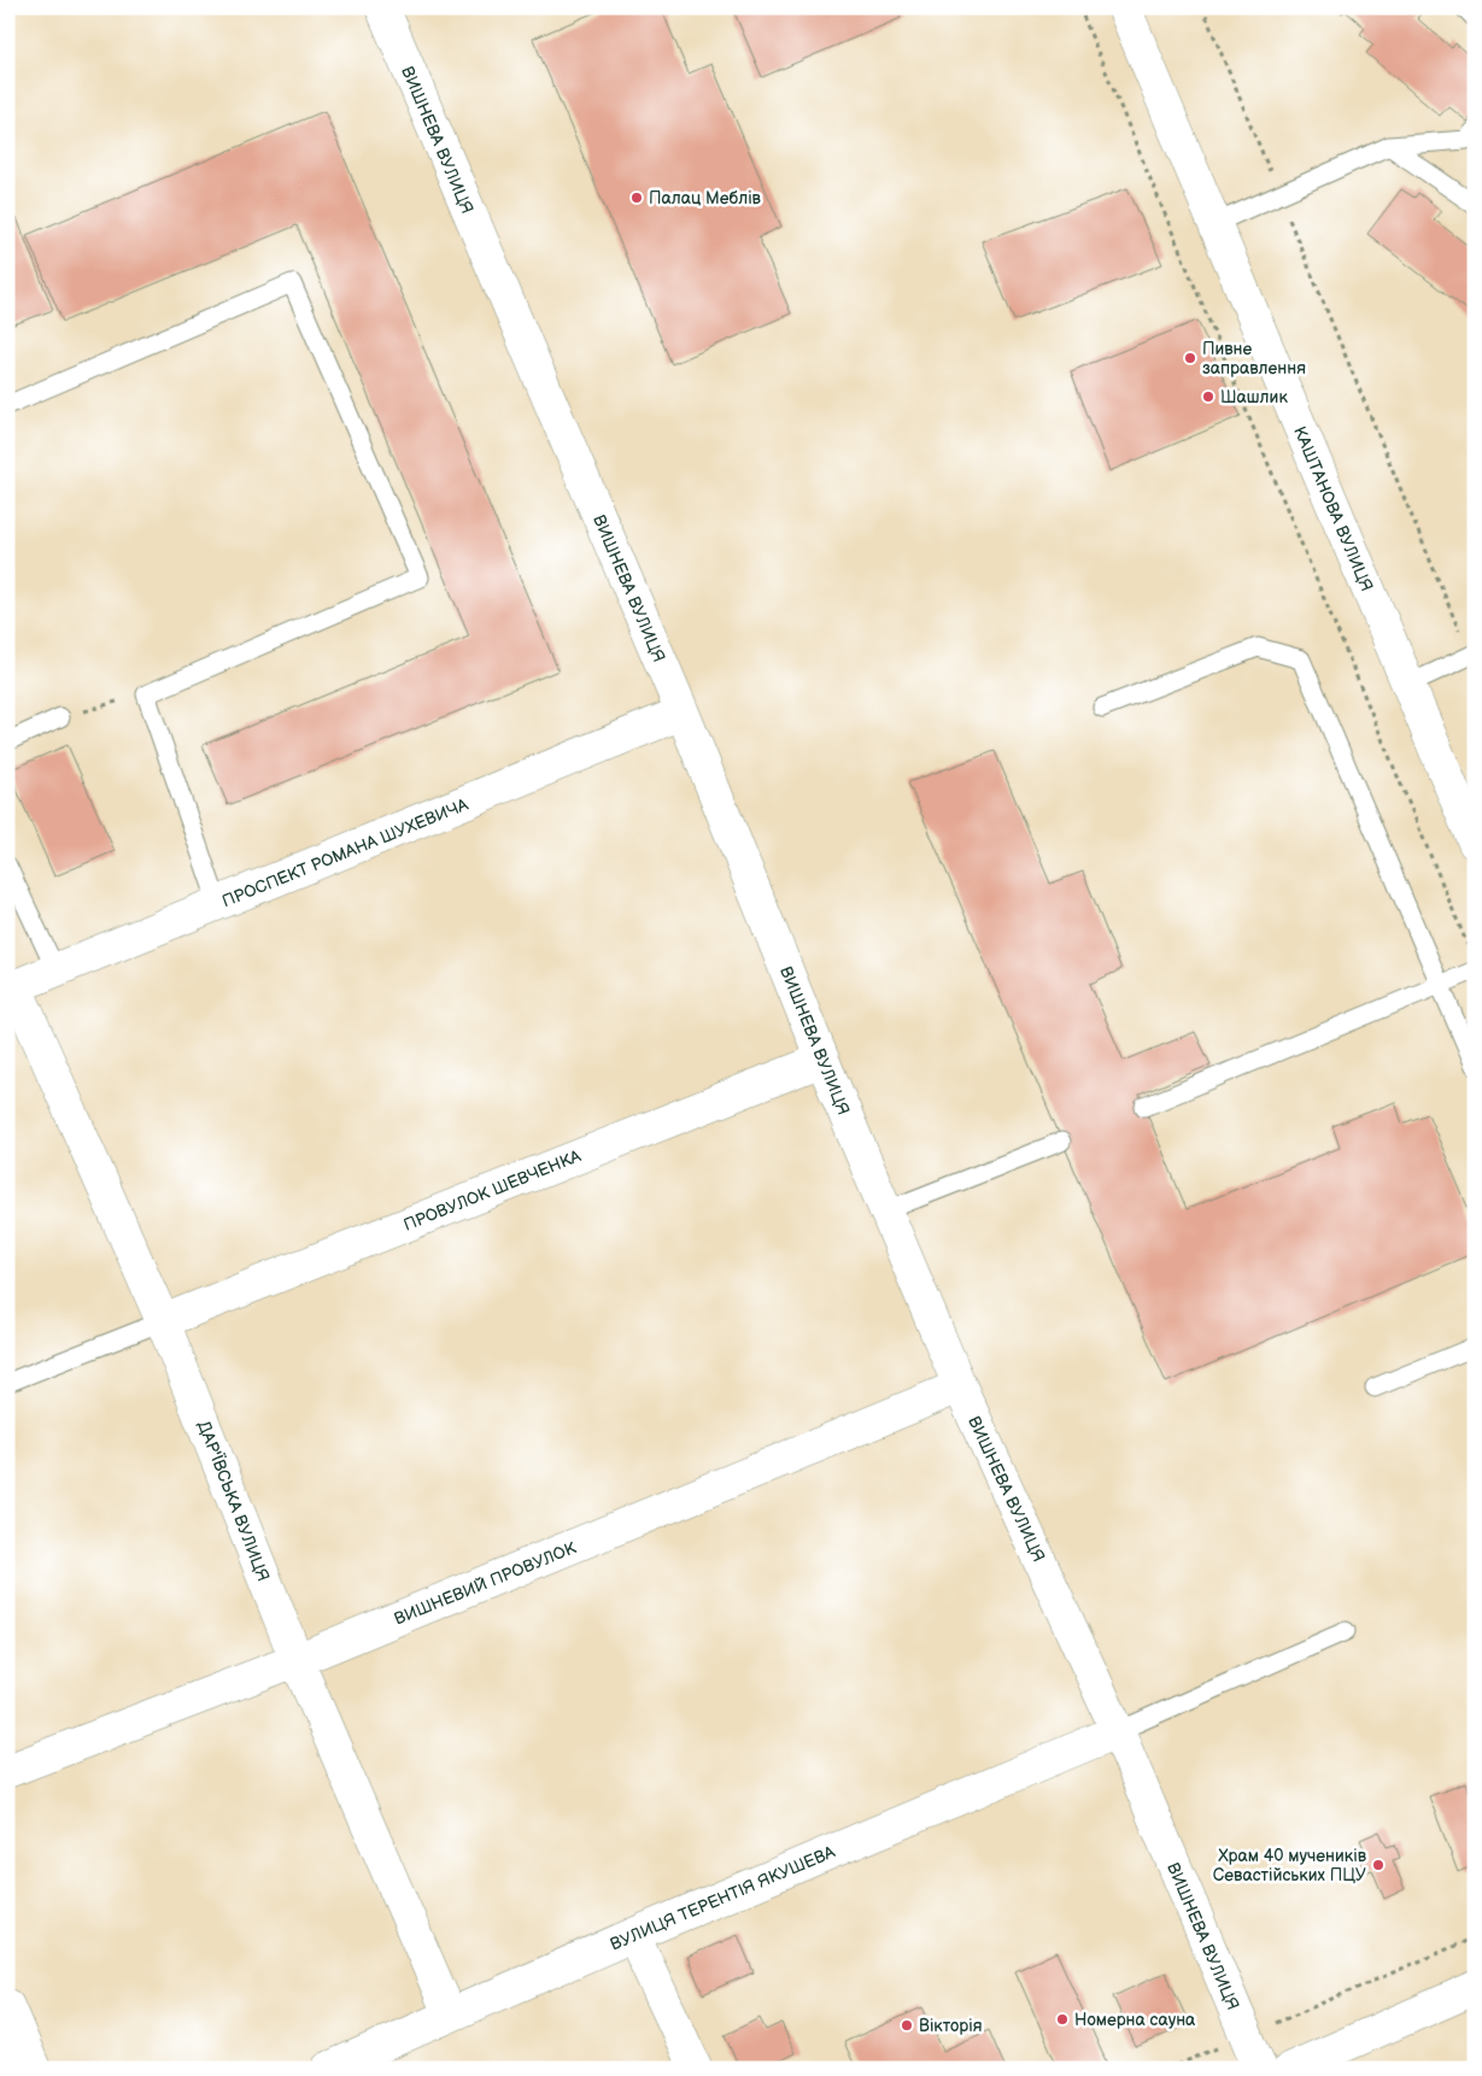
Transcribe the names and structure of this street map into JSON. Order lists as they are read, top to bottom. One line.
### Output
{"streets":{"street":["ВИШНЕВА ВУЛИЦЯ","КАШТАНОВА ВУЛИЦЯ","ПРОСПЕКТ РОМАНА ШУХЕВИЧА","ПРОВУЛОК ШЕВЧЕНКА","ДАР'ЇВСЬКА ВУЛИЦЯ","ВИШНЕВИЙ ПРОВУЛОК","ВУЛИЦЯ ТЕРЕНТІЯ ЯКУШЕВА"]},"crossings":[["ВИШНЕВА ВУЛИЦЯ","ПРОСПЕКТ РОМАНА ШУХЕВИЧА"],["ВИШНЕВА ВУЛИЦЯ","ПРОВУЛОК ШЕВЧЕНКА"],["ВИШНЕВА ВУЛИЦЯ","ВИШНЕВИЙ ПРОВУЛОК"],["ВИШНЕВА ВУЛИЦЯ","ВУЛИЦЯ ТЕРЕНТІЯ ЯКУШЕВА"],["ПРОСПЕКТ РОМАНА ШУХЕВИЧА","ДАР'ЇВСЬКА ВУЛИЦЯ"],["ПРОВУЛОК ШЕВЧЕНКА","ДАР'ЇВСЬКА ВУЛИЦЯ"],["ДАР'ЇВСЬКА ВУЛИЦЯ","ВИШНЕВИЙ ПРОВУЛОК"],["ДАР'ЇВСЬКА ВУЛИЦЯ","ВУЛИЦЯ ТЕРЕНТІЯ ЯКУШЕВА"]],"places":["Палац Меблів","Пивне заправлення","Шашлик","Храм 40 мучеників Севастійських ПЦУ","Номерна сауна","Вікторія"]}
